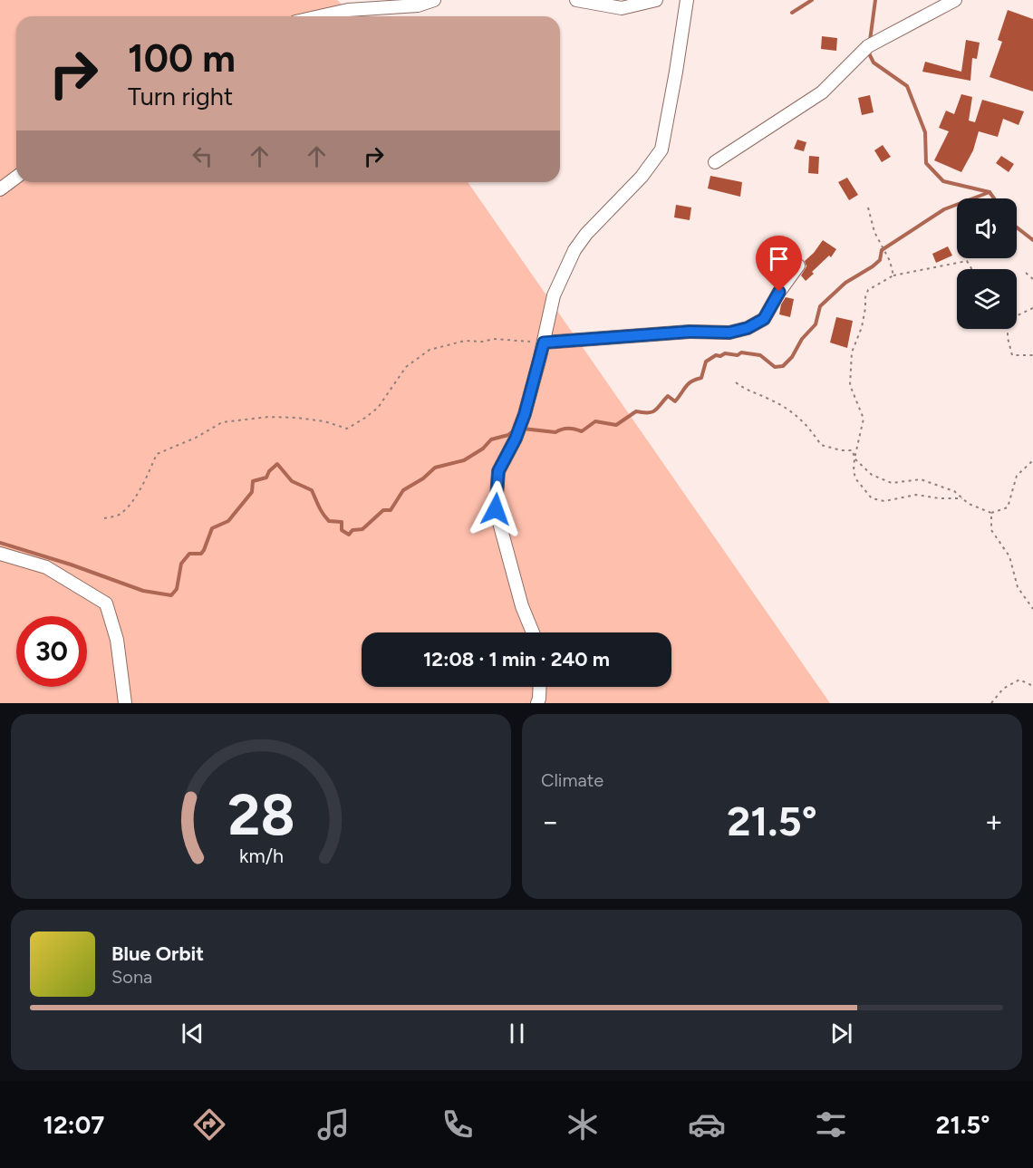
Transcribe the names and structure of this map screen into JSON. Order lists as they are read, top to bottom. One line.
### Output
{"page":{"turn":["100 m","Turn right"],"limit":"30","trip":"12:08 · 1 min · 240 m","tile":"Climate","heat":["−","21.5°","+"],"song":["Blue Orbit","Sona"],"tabs":["12:07","21.5°"],"gauge":["28","km/h"]}}
